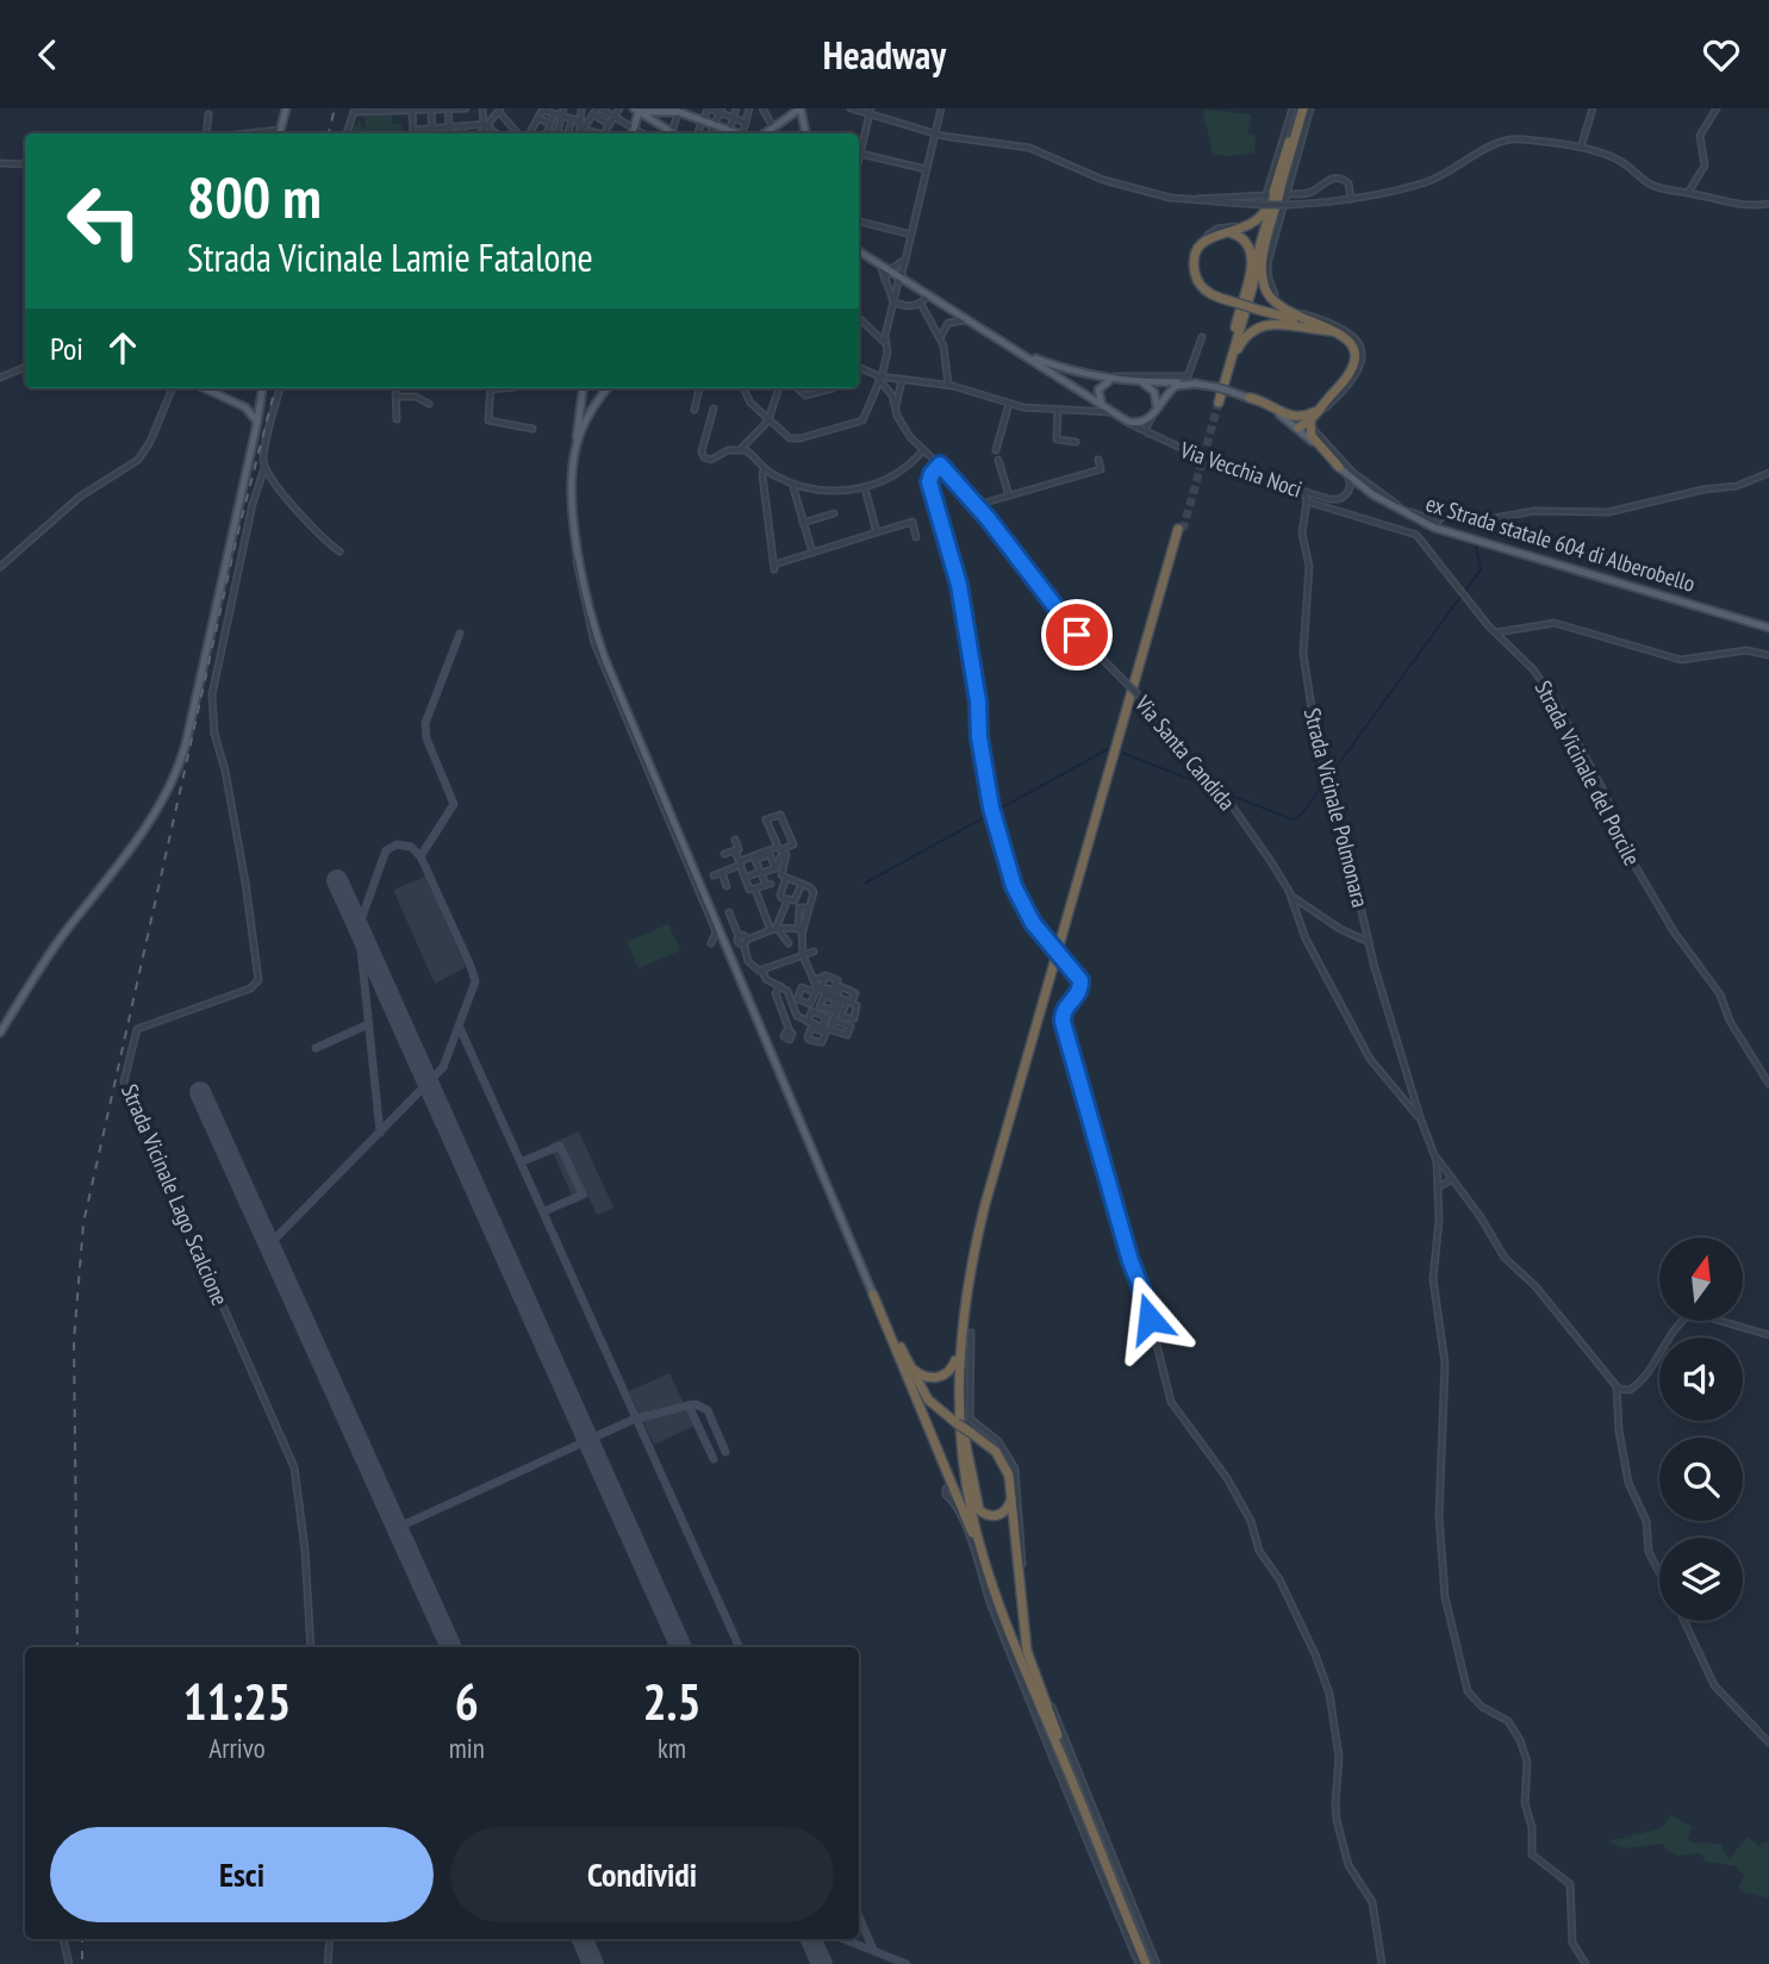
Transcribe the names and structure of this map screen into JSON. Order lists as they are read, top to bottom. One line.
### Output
{"streets":{"main road":["ex Strada statale 604 di Alberobello"],"street":["Via Vecchia Noci","Via Santa Candida","Strada Vicinale del Porcile","Strada Vicinale Polmonara","Strada Vicinale Lago Scalcione"]},"crossings":[["Via Vecchia Noci","ex Strada statale 604 di Alberobello"],["Via Vecchia Noci","Strada Vicinale Polmonara"],["Via Santa Candida","Strada Vicinale Polmonara"],["Strada Vicinale del Porcile","Strada Vicinale Polmonara"]],"north":"top","page":{"header":"Headway","turn":["800 m","Strada Vicinale Lamie Fatalone"],"then":"Poi","eta":["11:25","Arrivo","6","min","2.5","km"],"buttons":["Esci","Condividi"]}}
